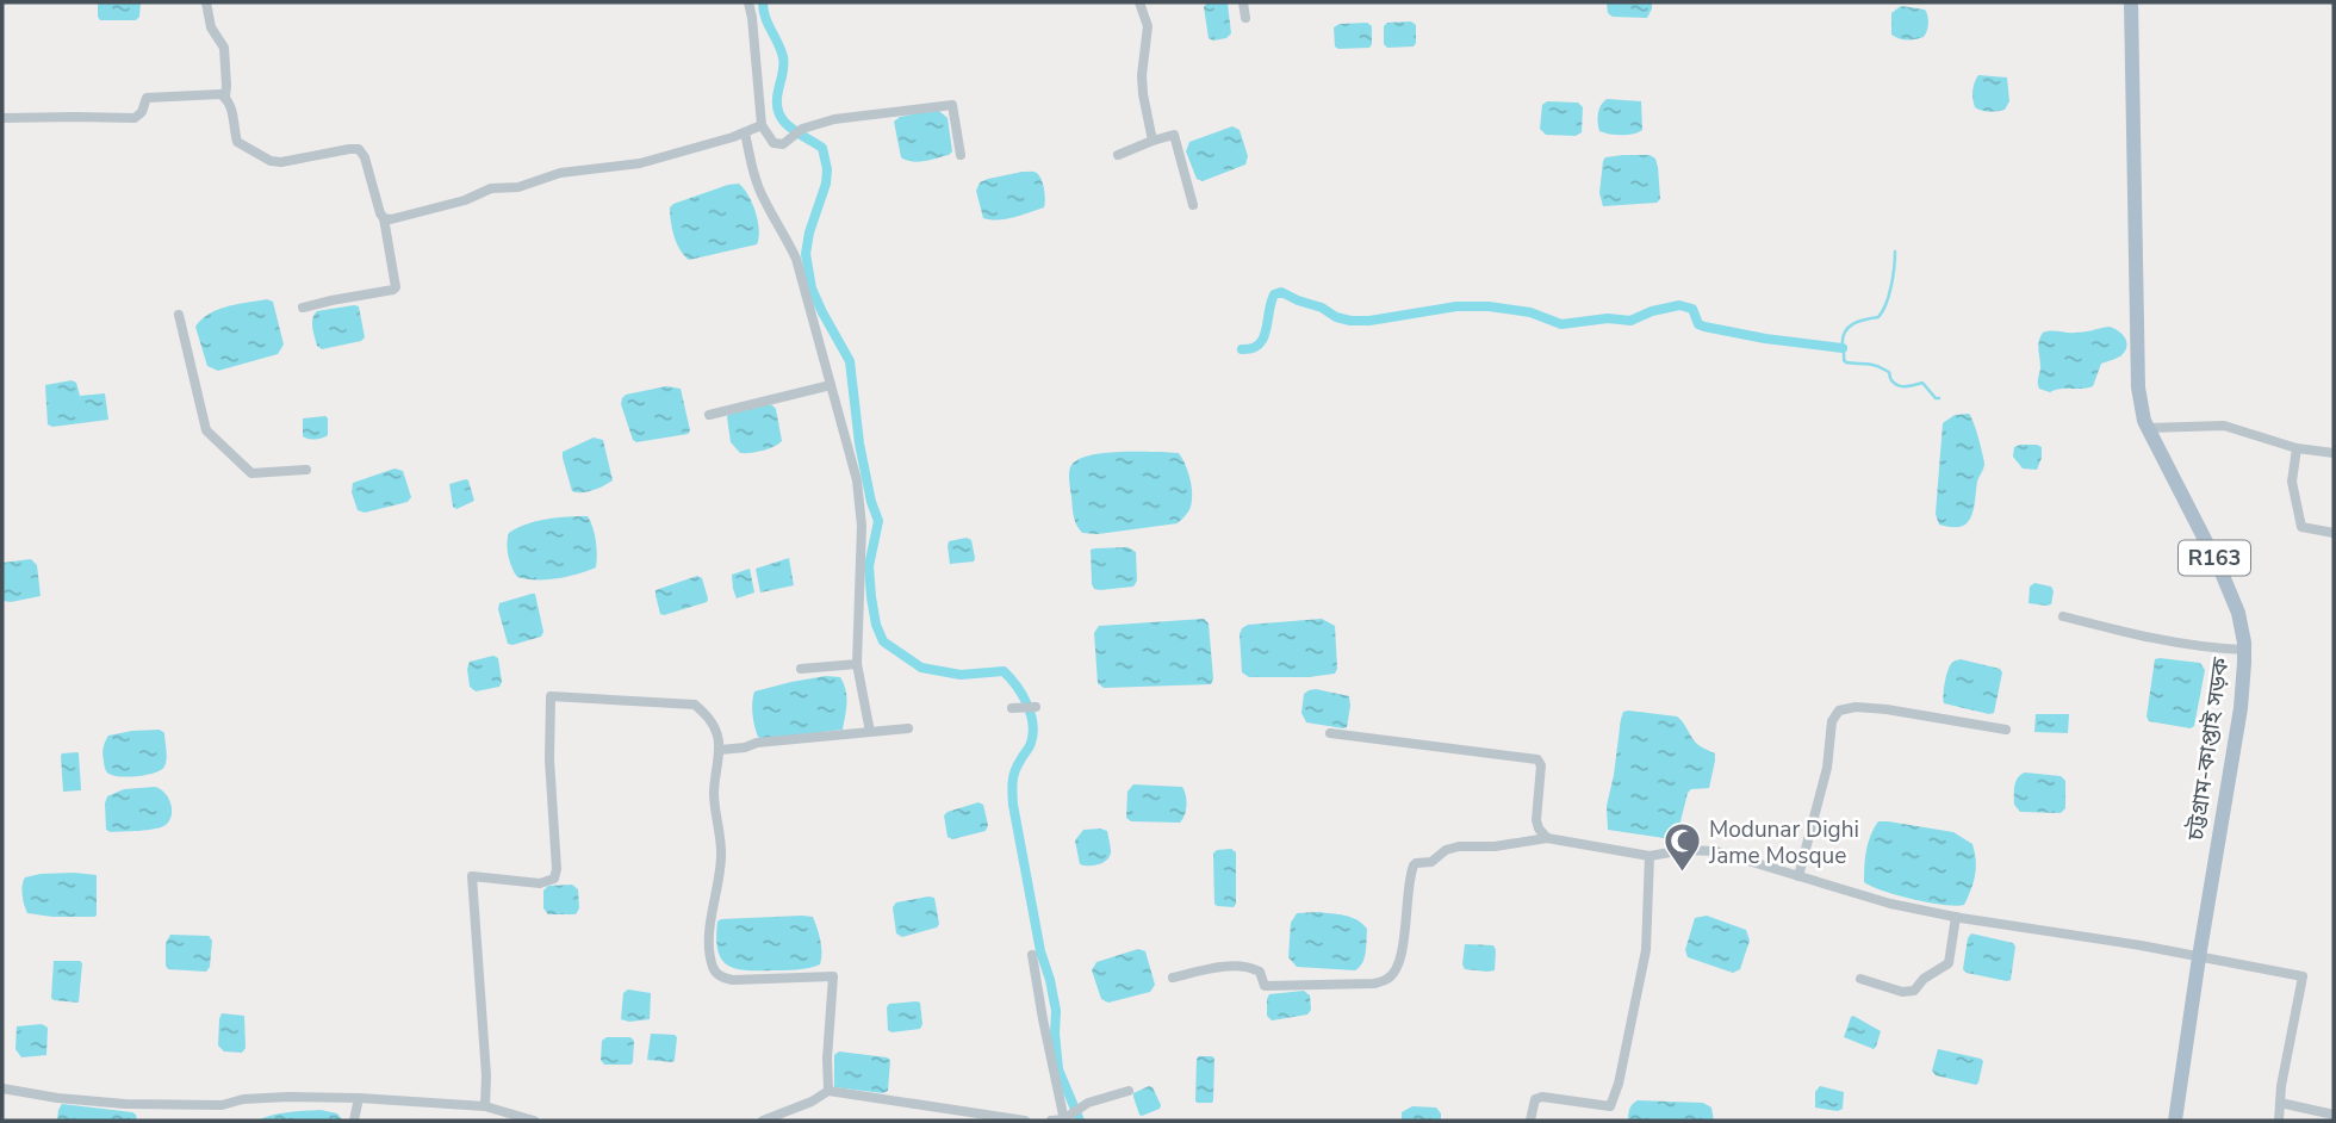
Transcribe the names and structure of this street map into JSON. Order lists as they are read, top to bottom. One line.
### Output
{"streets":{"main road":["R163","চট্টগ্রাম-কাপ্তাই সড়ক"]},"places":{"mosque":["Modunar Dighi Jame Mosque"]}}
